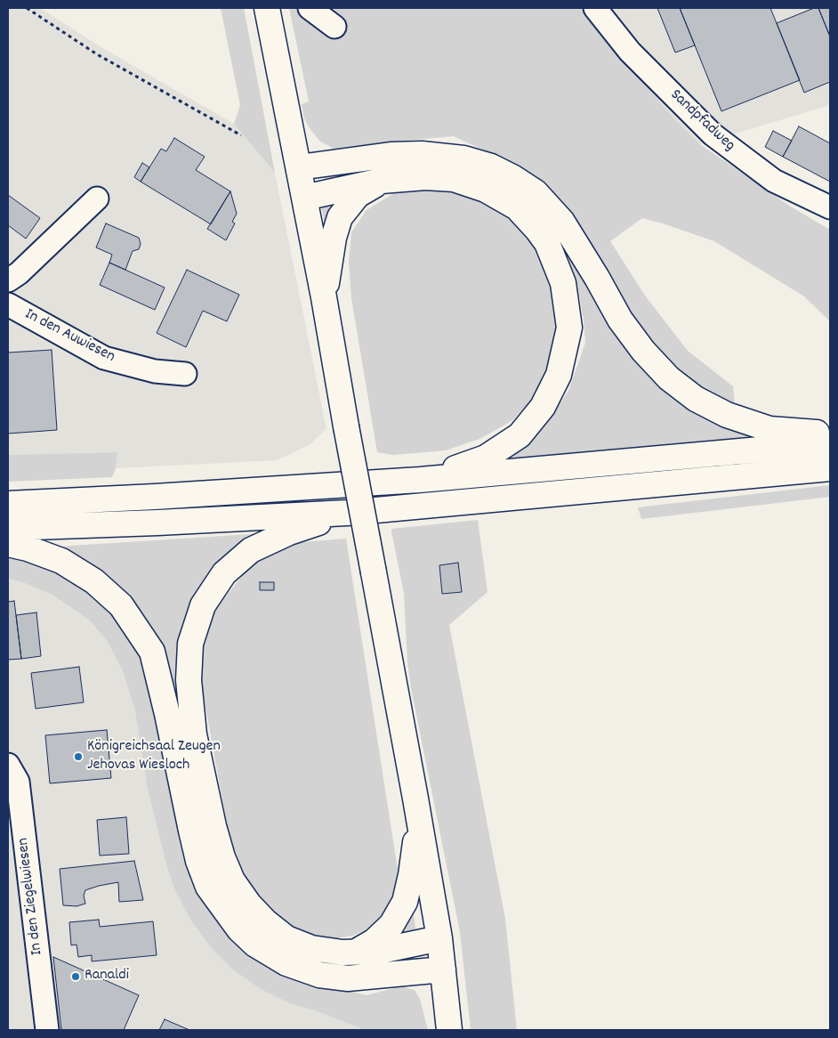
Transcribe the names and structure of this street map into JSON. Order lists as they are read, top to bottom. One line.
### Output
{"streets":{"street":["Sandpfadweg","In den Auwiesen","In den Ziegelwiesen"]},"places":["Königreichsaal Zeugen Jehovas Wiesloch","Ranaldi"]}
